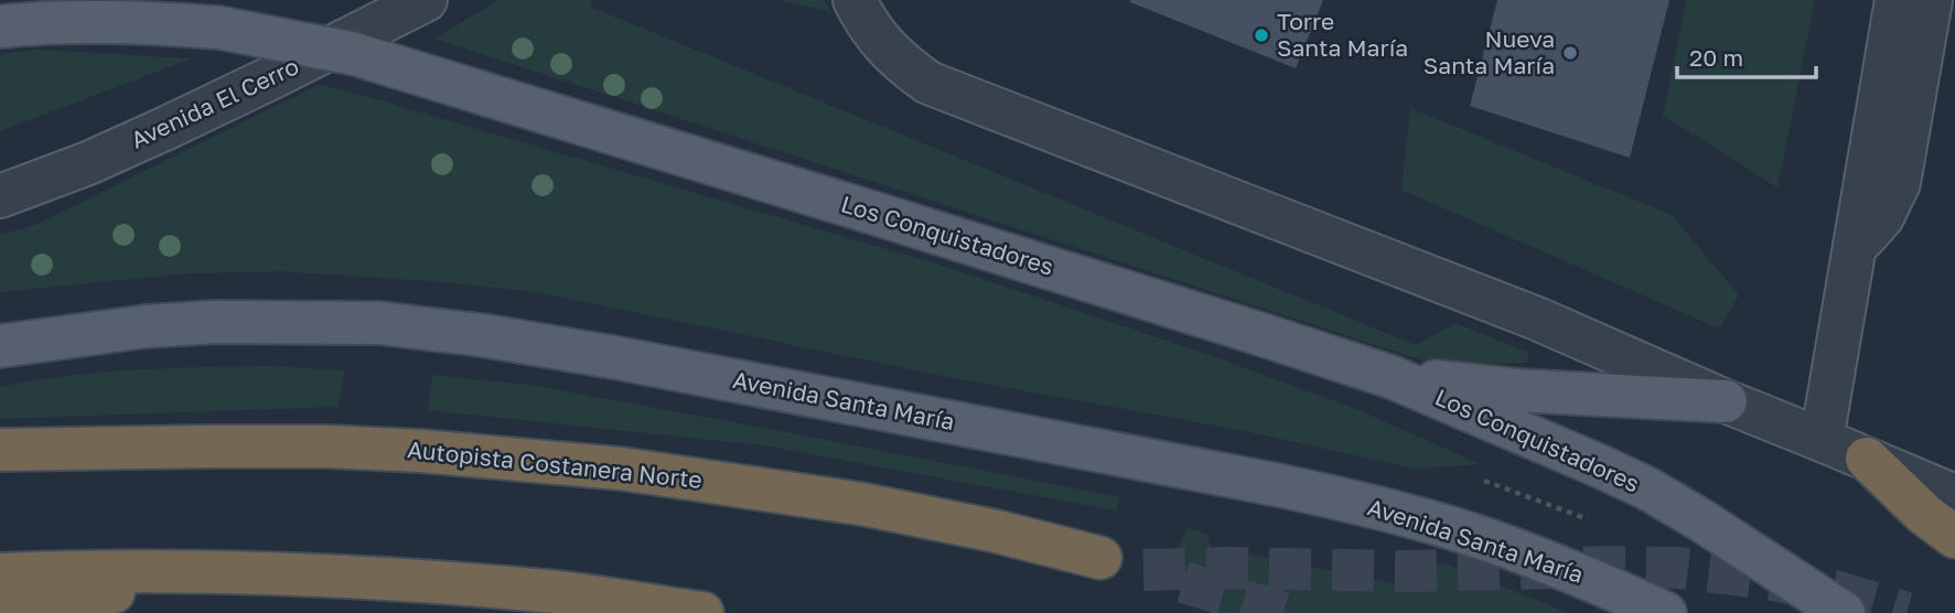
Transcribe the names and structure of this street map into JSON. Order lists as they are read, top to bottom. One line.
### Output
{"streets":{"highway":["Autopista Costanera Norte"],"main road":["Los Conquistadores","Avenida Santa María"],"street":["Avenida El Cerro"]},"places":["Torre Santa María","Nueva Santa María"],"scale_bar":"20 m"}
